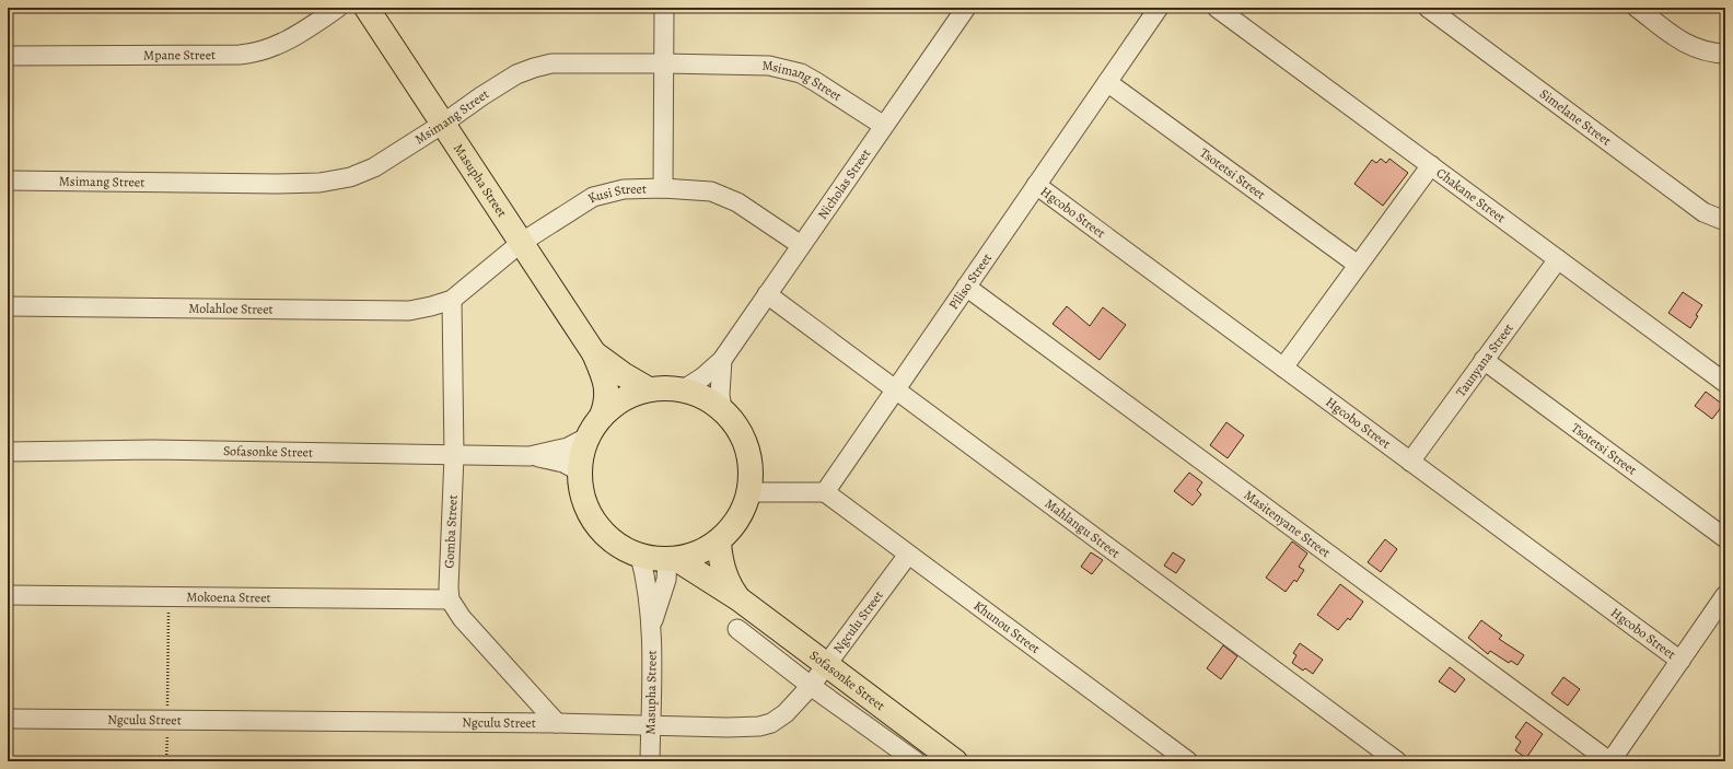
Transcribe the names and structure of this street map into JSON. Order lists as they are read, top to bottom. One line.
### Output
{"streets":{"main road":["Masupha Street","Sofasonke Street"],"street":["Mpane Street","Msimang Street","Simelane Street","Tsotetsi Street","Nicholas Street","Chakane Street","Kusi Street","Hgcobo Street","Piliso Street","Molahloe Street","Taunyana Street","Masitenyane Street","Mahlangu Street","Gomba Street","Mokoena Street","Ngculu Street","Khunou Street"]},"crossings":[["Msimang Street","Masupha Street"],["Msimang Street","Nicholas Street"],["Tsotetsi Street","Piliso Street"],["Tsotetsi Street","Taunyana Street"],["Masupha Street","Kusi Street"],["Masupha Street","Sofasonke Street"],["Masupha Street","Ngculu Street"],["Nicholas Street","Kusi Street"],["Nicholas Street","Sofasonke Street"],["Nicholas Street","Mahlangu Street"],["Chakane Street","Taunyana Street"],["Kusi Street","Molahloe Street"],["Kusi Street","Gomba Street"],["Hgcobo Street","Piliso Street"],["Hgcobo Street","Taunyana Street"],["Piliso Street","Masitenyane Street"],["Piliso Street","Mahlangu Street"],["Piliso Street","Khunou Street"],["Molahloe Street","Gomba Street"],["Sofasonke Street","Gomba Street"],["Sofasonke Street","Ngculu Street"],["Gomba Street","Mokoena Street"],["Ngculu Street","Khunou Street"]]}
